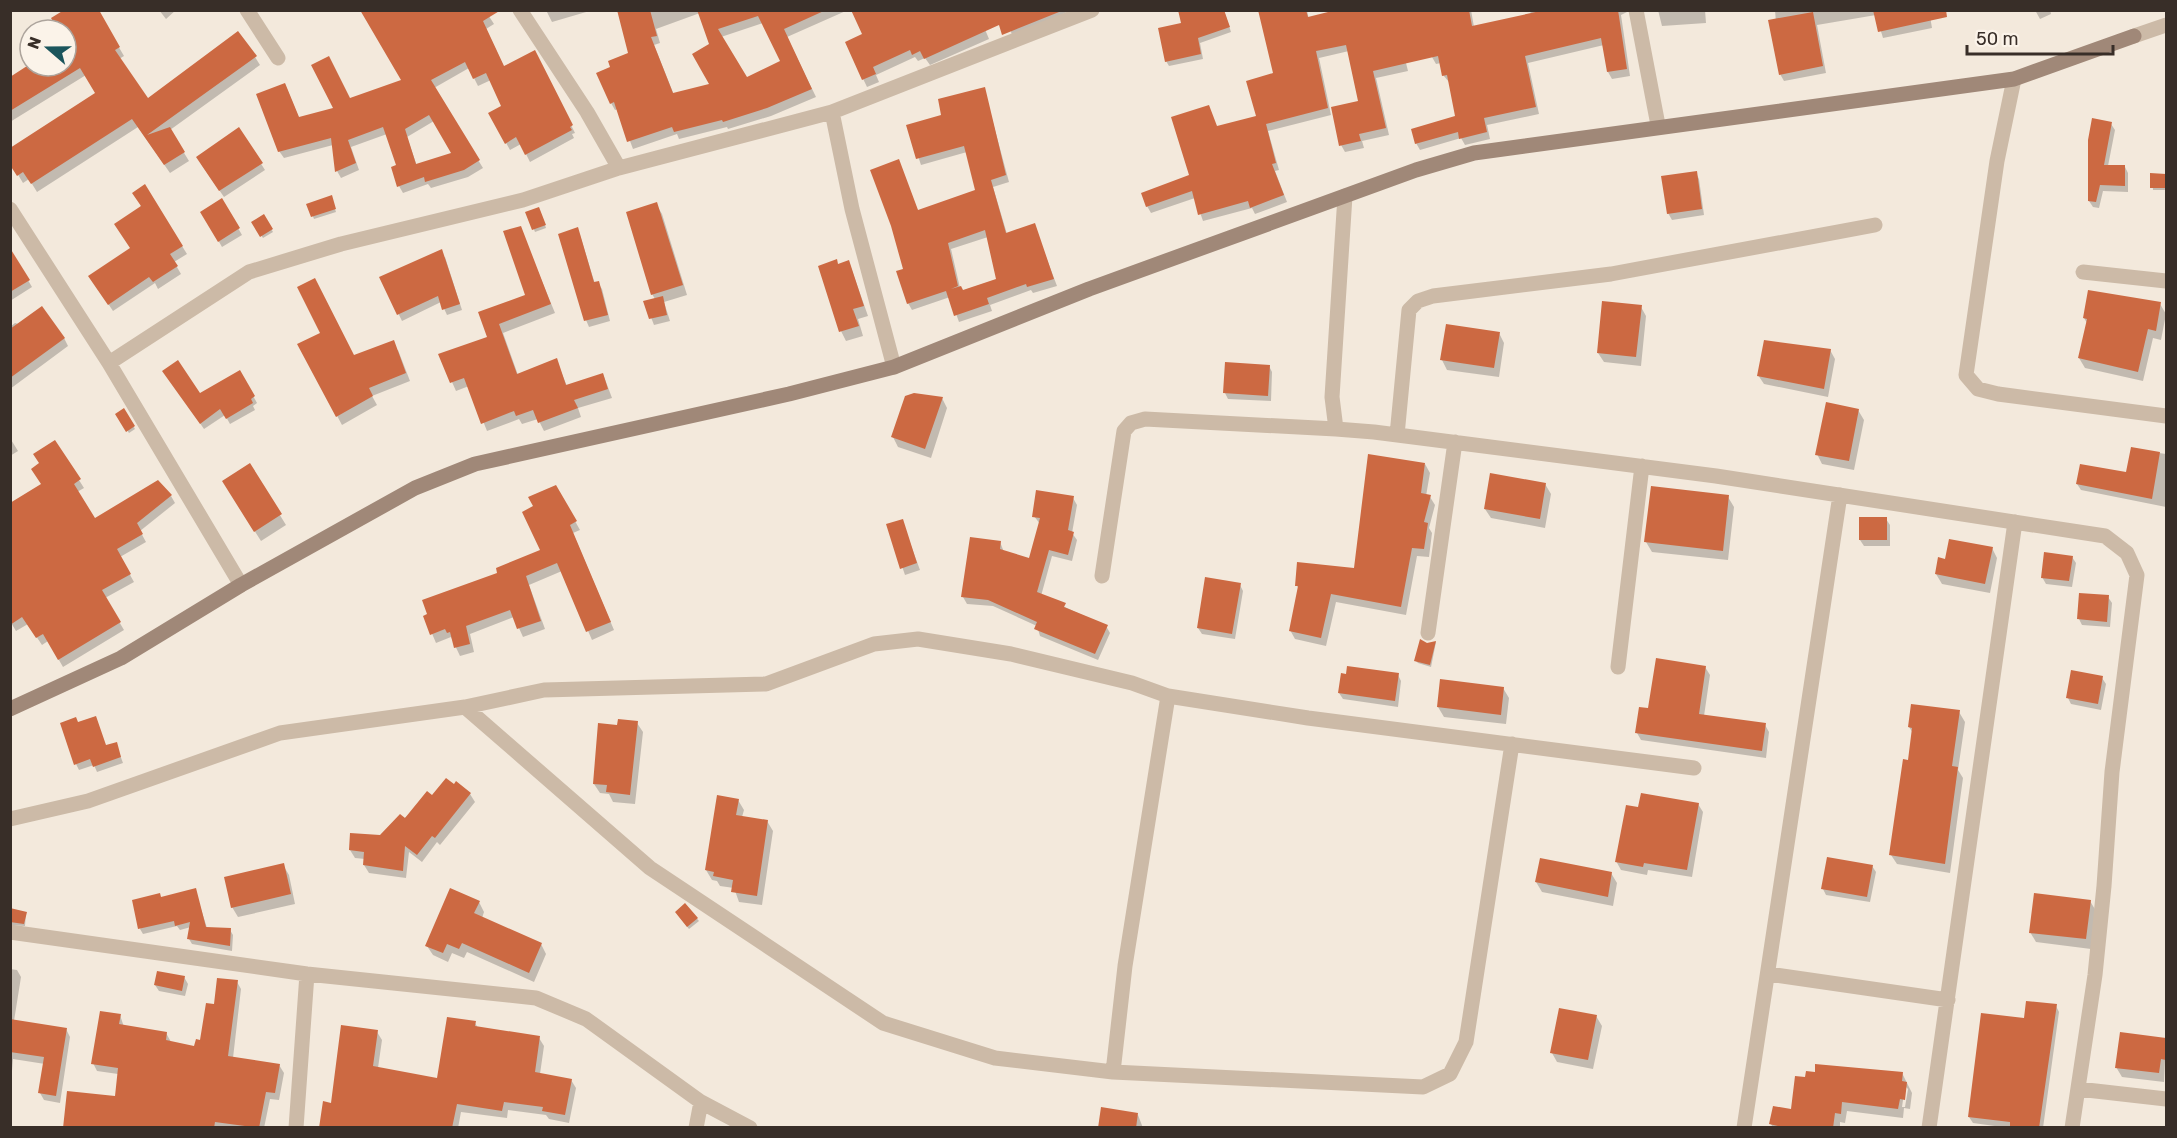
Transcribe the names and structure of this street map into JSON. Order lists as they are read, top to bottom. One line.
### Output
{"scale_bar":"50 m","north":"left"}
